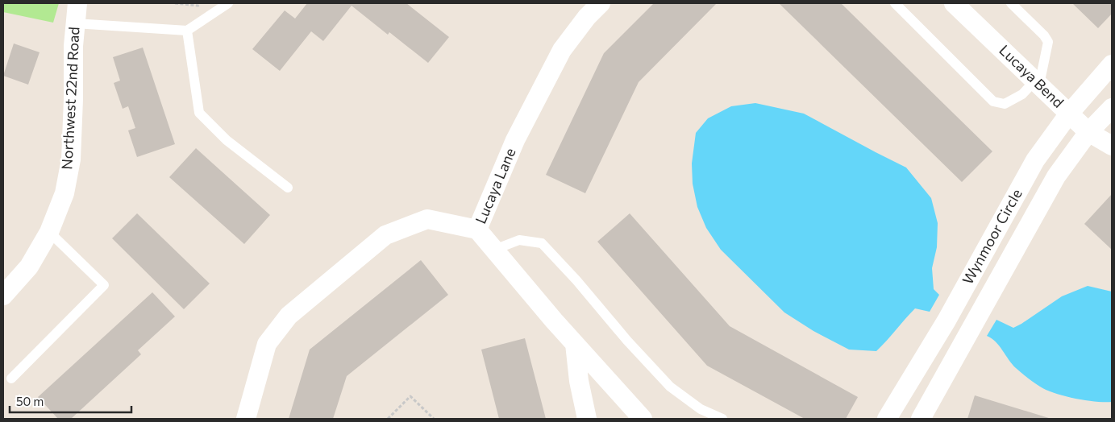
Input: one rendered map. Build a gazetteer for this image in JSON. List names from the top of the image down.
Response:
{
  "streets": {
    "street": [
      "Lucaya Bend",
      "Northwest 22nd Road",
      "Lucaya Lane",
      "Wynmoor Circle"
    ]
  },
  "crossings": [
    ["Lucaya Bend", "Wynmoor Circle"]
  ],
  "scale_bar": "50 m"
}
